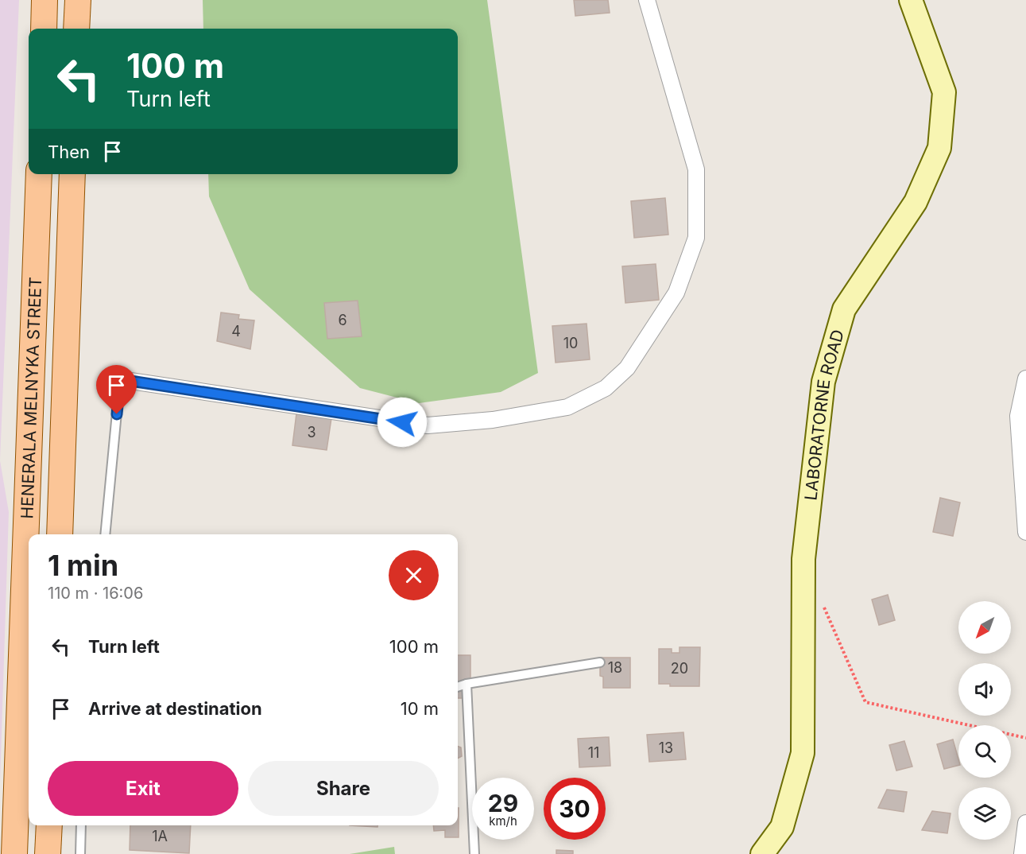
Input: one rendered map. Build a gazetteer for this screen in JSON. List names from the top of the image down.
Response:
{
  "streets": {
    "main road": ["HENERALA MELNYKA STREET", "LABORATORNE ROAD"]
  },
  "house_numbers": [
    "6",
    "4",
    "10",
    "3",
    "18",
    "20",
    "13",
    "11",
    "1А"
  ],
  "north": "bottom left",
  "page": {
    "turn": ["100 m", "Turn left"],
    "then": "Then",
    "heading": ["1 min", "110 m · 16:06"],
    "list": [
      {
        "name": "Turn left",
        "value": "100 m"
      },
      {
        "name": "Arrive at destination",
        "value": "10 m"
      }
    ],
    "buttons": ["Exit", "Share"],
    "speed": "29 km/h",
    "limit": "30"
  }
}
